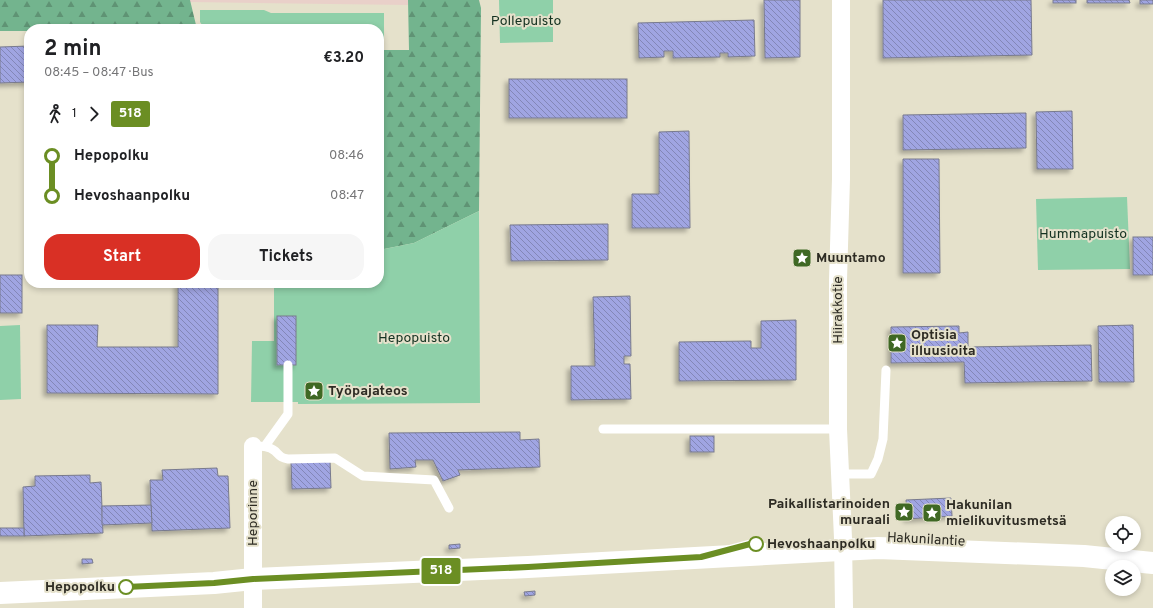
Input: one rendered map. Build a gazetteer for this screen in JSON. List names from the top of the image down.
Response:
{
  "streets": {
    "main road": ["Hakunilantie"],
    "street": ["Hiirakkotie", "Heporinne"]
  },
  "crossings": [
    ["Hiirakkotie", "Hakunilantie"],
    ["Heporinne", "Hakunilantie"]
  ],
  "parks": ["Pollepuisto", "Hummapuisto", "Hepopuisto"],
  "places": {
    "place": [
      "Muuntamo",
      "Optisia illuusioita",
      "Työpajateos",
      "Paikallistarinoiden muraali",
      "Hakunilan mielikuvitusmetsä"
    ],
    "other": ["Hevoshaanpolku", "Hepopolku"]
  },
  "lines": ["bus line 518"],
  "page": {
    "on_map": "518",
    "heading": ["2 min", "08:45 – 08:47 · Bus", "€3.20"],
    "legs": ["1", "518"],
    "list": [
      {
        "name": "Hepopolku",
        "value": "08:46"
      },
      {
        "name": "Hevoshaanpolku",
        "value": "08:47"
      }
    ],
    "buttons": ["Start", "Tickets"]
  }
}
